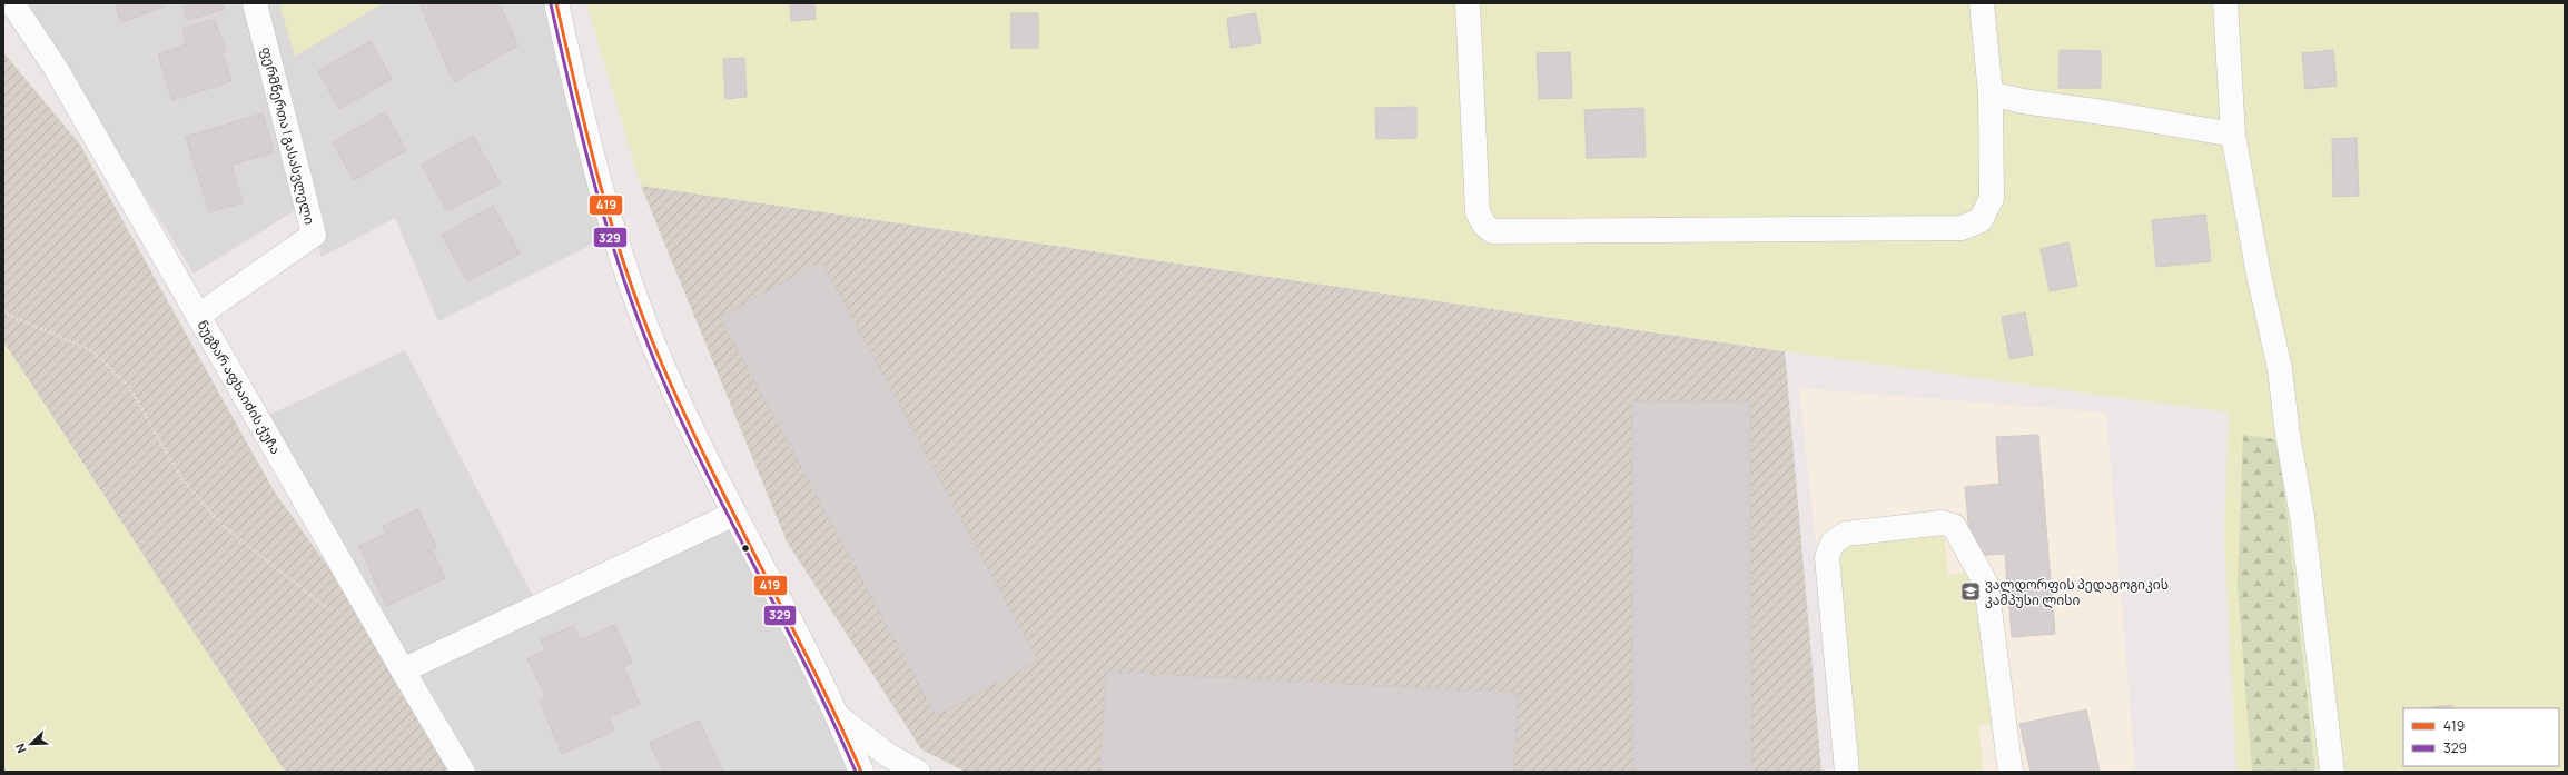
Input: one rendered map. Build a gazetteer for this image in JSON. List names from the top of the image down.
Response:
{
  "streets": {
    "street": ["ფერმწერთა I გასასვლელი", "ნუგზარ აფხაიძის ქუჩა"]
  },
  "crossings": [
    ["ფერმწერთა I გასასვლელი", "ნუგზარ აფხაიძის ქუჩა"]
  ],
  "places": {
    "school or university": ["ვალდორფის პედაგოგიკის კამპუსი ლისი"]
  },
  "lines": ["transit line 419", "transit line 329"],
  "legend": ["419", "329"],
  "north": "bottom left"
}
